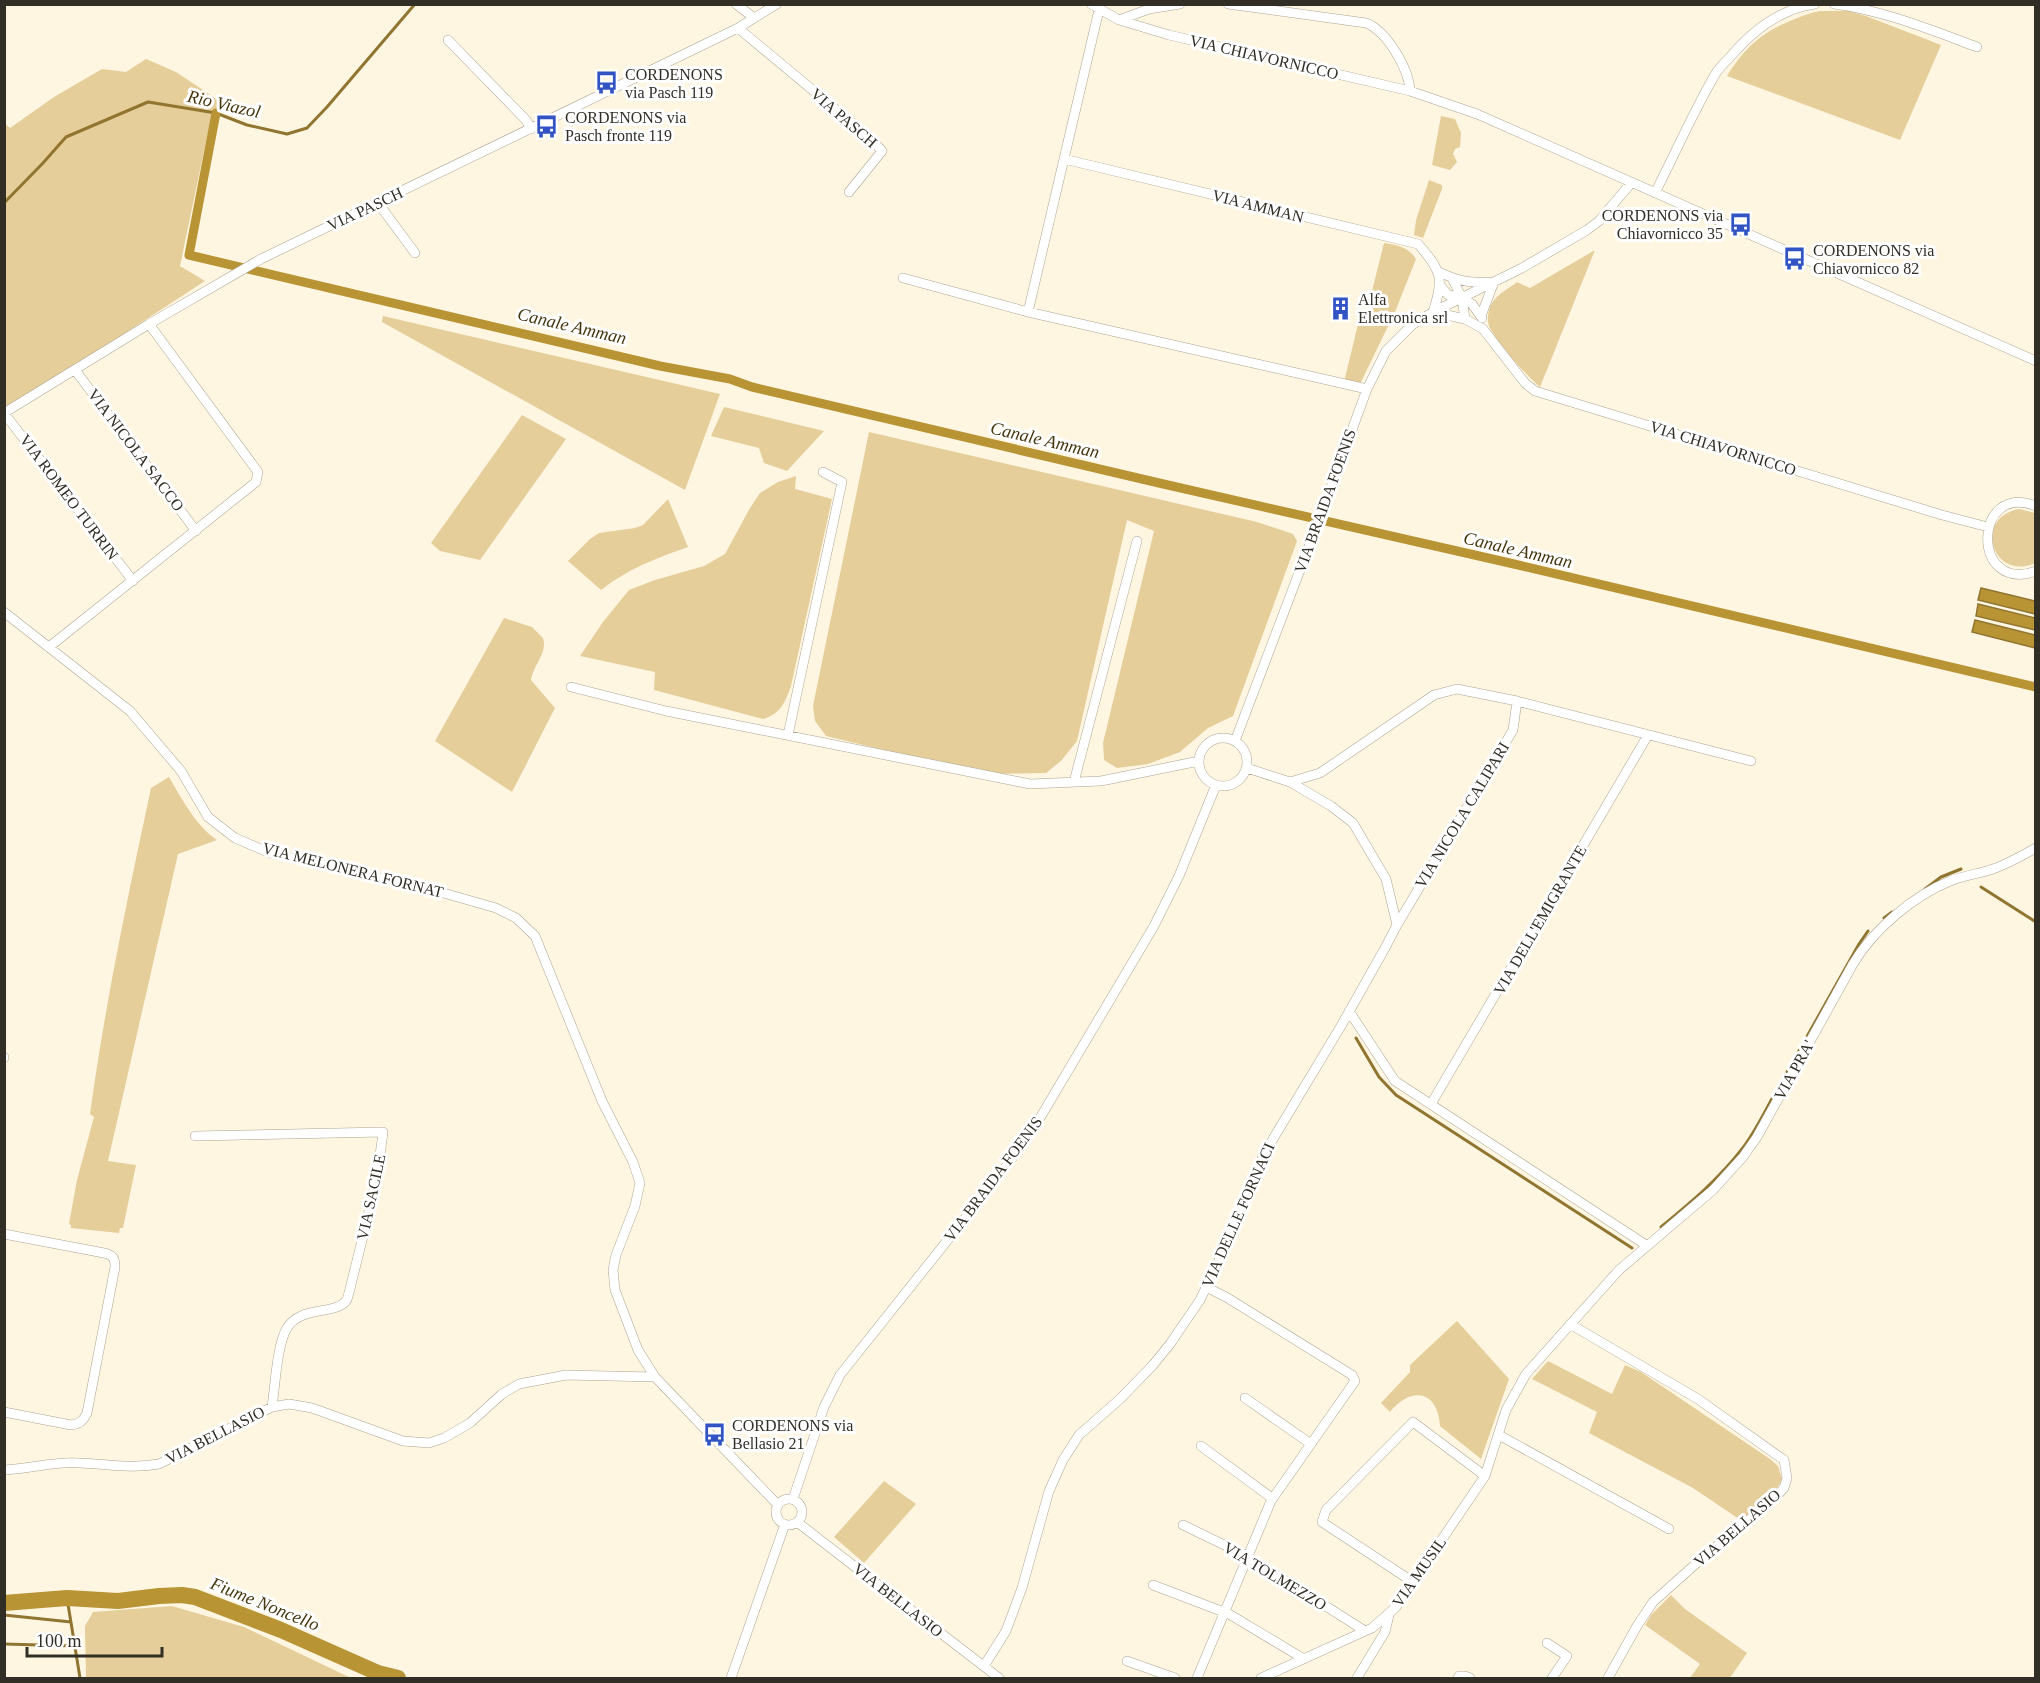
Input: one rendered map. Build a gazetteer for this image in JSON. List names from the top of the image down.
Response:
{
  "streets": {
    "street": [
      "VIA CHIAVORNICCO",
      "VIA PASCH",
      "VIA AMMAN",
      "VIA NICOLA SACCO",
      "VIA ROMEO TURRIN",
      "VIA BRAIDA FOENIS",
      "VIA NICOLA CALIPARI",
      "VIA MELONERA FORNAT",
      "VIA DELL'EMIGRANTE",
      "VIA PRA'",
      "VIA SACILE",
      "VIA DELLE FORNACI",
      "VIA BELLASIO",
      "VIA MUSIL",
      "VIA TOLMEZZO"
    ]
  },
  "crossings": [
    ["VIA CHIAVORNICCO", "VIA BRAIDA FOENIS"],
    ["VIA PASCH", "VIA NICOLA SACCO"],
    ["VIA PASCH", "VIA ROMEO TURRIN"],
    ["VIA BRAIDA FOENIS", "VIA BELLASIO"],
    ["VIA NICOLA CALIPARI", "VIA DELLE FORNACI"],
    ["VIA MELONERA FORNAT", "VIA BELLASIO"],
    ["VIA PRA'", "VIA BELLASIO"],
    ["VIA PRA'", "VIA MUSIL"],
    ["VIA SACILE", "VIA BELLASIO"],
    ["VIA DELLE FORNACI", "VIA BELLASIO"],
    ["VIA BELLASIO", "VIA MUSIL"],
    ["VIA MUSIL", "VIA TOLMEZZO"]
  ],
  "water": ["Rio Viazol", "Canale Amman", "Fiume Noncello"],
  "places": {
    "bus stop": [
      "CORDENONS via Pasch 119",
      "CORDENONS via Pasch fronte 119",
      "CORDENONS via Chiavornicco 35",
      "CORDENONS via Chiavornicco 82",
      "CORDENONS via Bellasio 21"
    ],
    "building": ["Alfa Elettronica srl"]
  },
  "scale_bar": "100 m"
}
